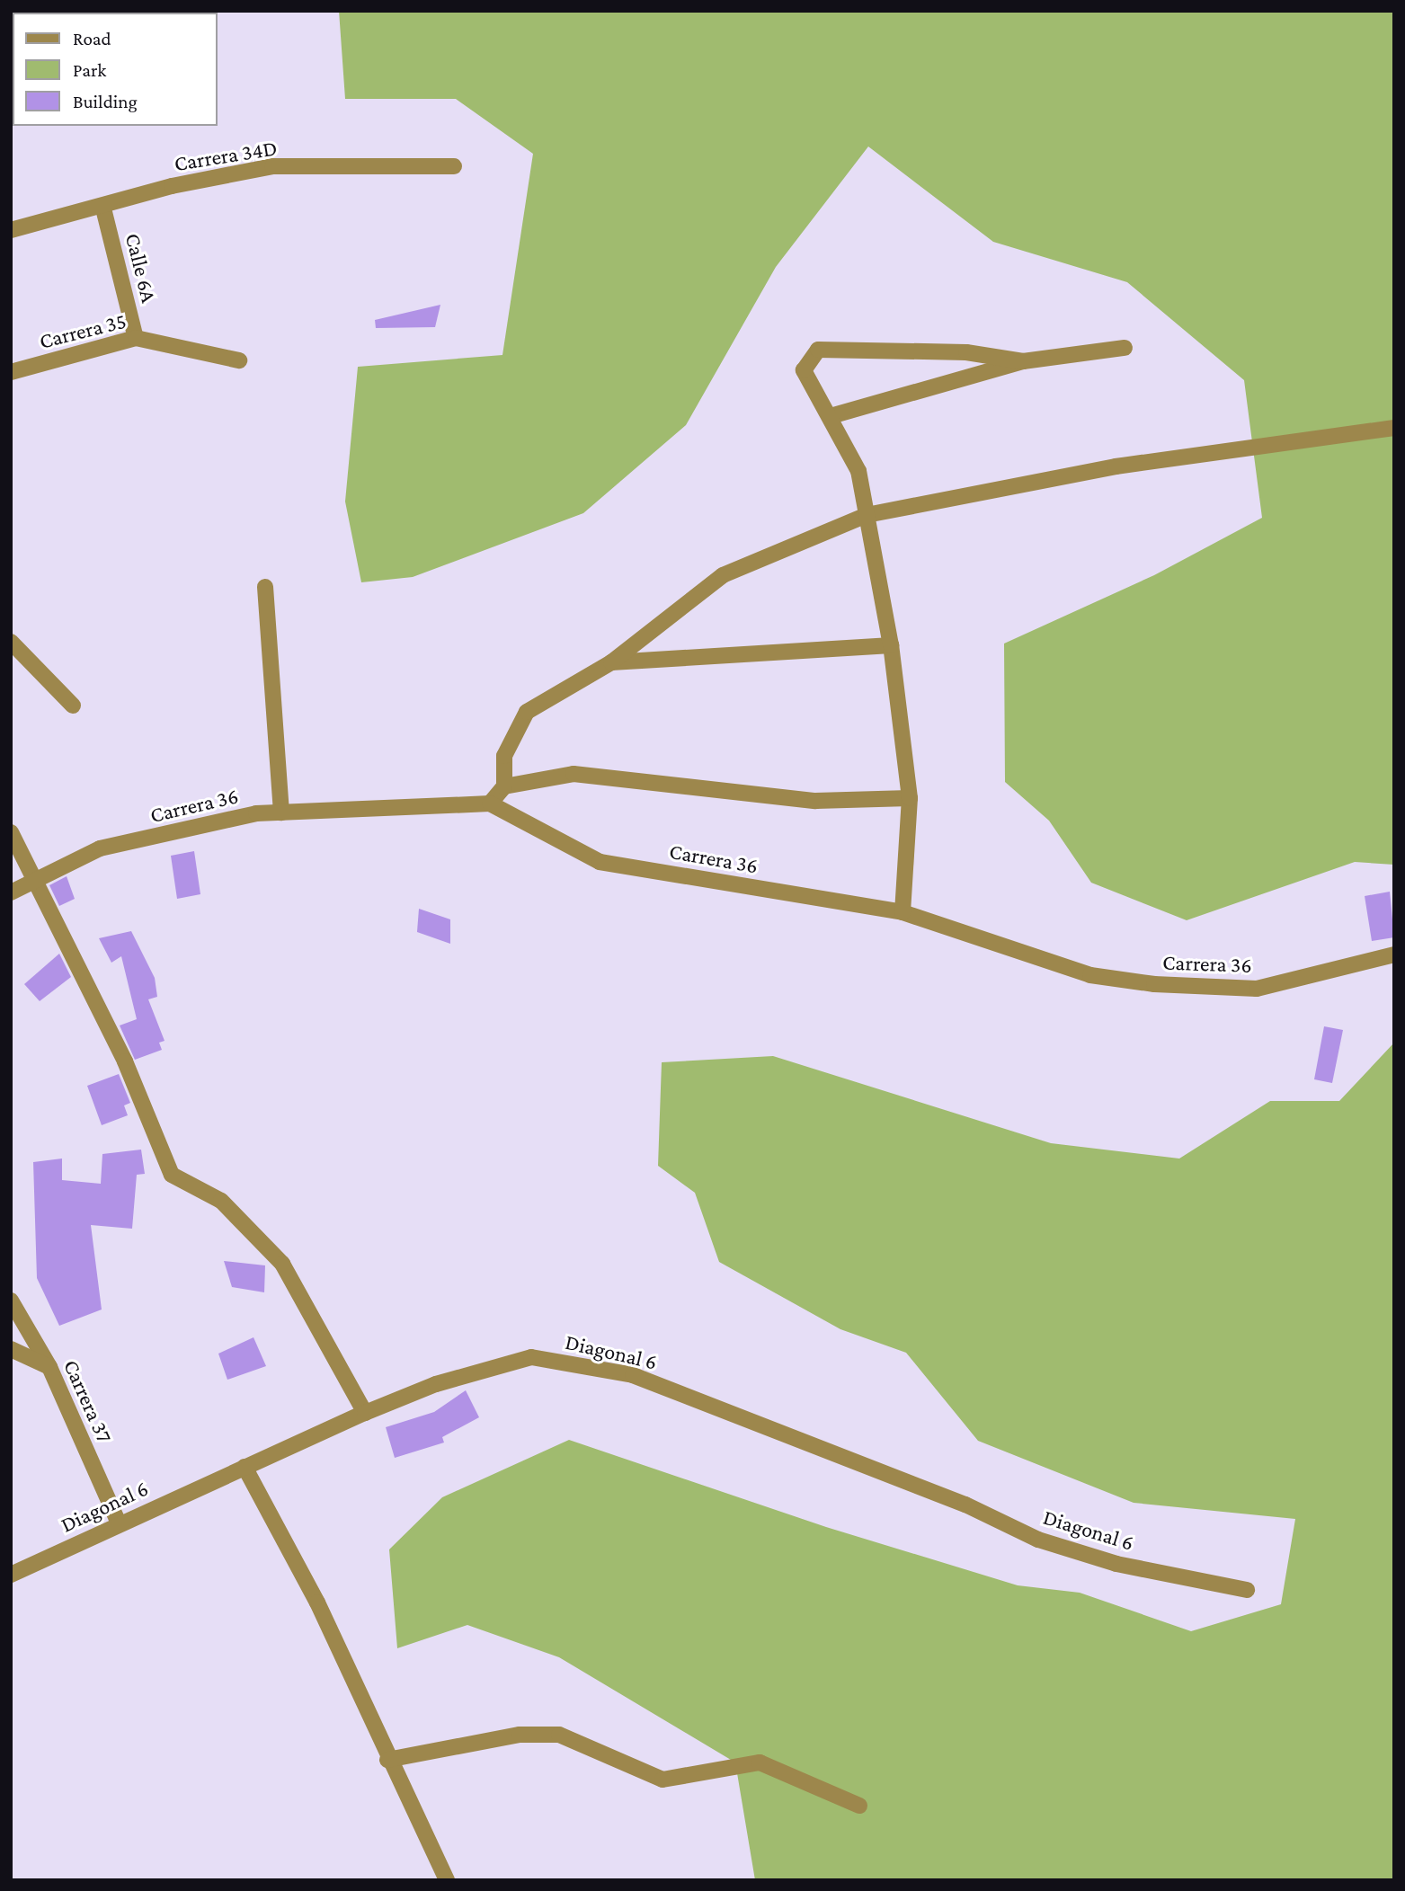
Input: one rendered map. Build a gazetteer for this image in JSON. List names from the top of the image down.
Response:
{
  "streets": {
    "street": [
      "Carrera 34D",
      "Calle 6A",
      "Carrera 35",
      "Carrera 36",
      "Diagonal 6",
      "Carrera 37"
    ]
  },
  "crossings": [
    ["Carrera 34D", "Calle 6A"],
    ["Calle 6A", "Carrera 35"],
    ["Diagonal 6", "Carrera 37"]
  ],
  "legend": ["Road", "Park", "Building"]
}
